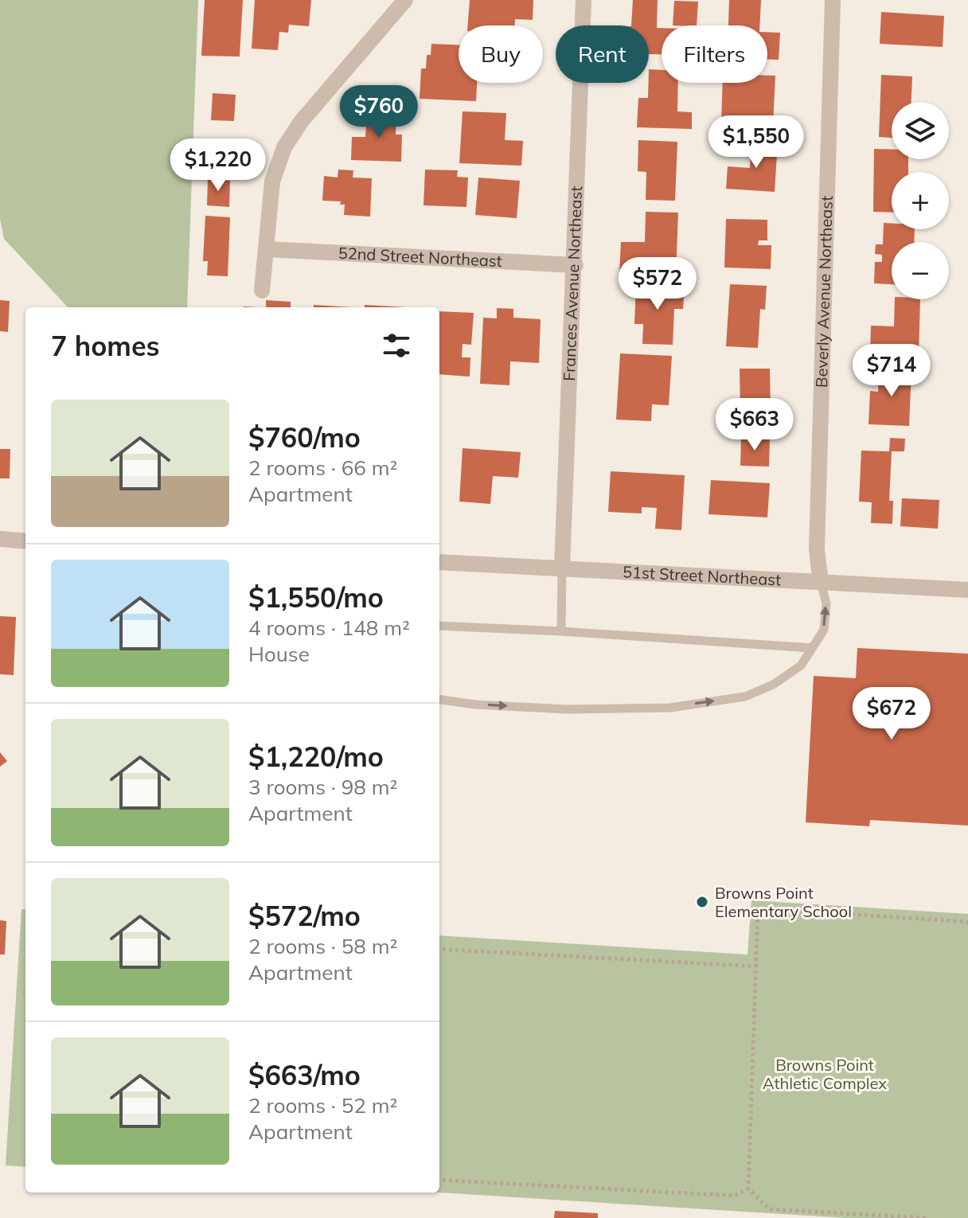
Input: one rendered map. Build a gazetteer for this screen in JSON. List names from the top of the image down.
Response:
{
  "streets": {
    "street": [
      "52nd Street Northeast",
      "Frances Avenue Northeast",
      "Beverly Avenue Northeast",
      "51st Street Northeast"
    ]
  },
  "crossings": [
    ["52nd Street Northeast", "Frances Avenue Northeast"],
    ["Frances Avenue Northeast", "51st Street Northeast"],
    ["Beverly Avenue Northeast", "51st Street Northeast"]
  ],
  "parks": ["Browns Point Athletic Complex"],
  "places": ["Browns Point Elementary School"],
  "page": {
    "chip": ["Buy", "Rent", "Filters"],
    "price": [
      "$760",
      "$1,550",
      "$1,220",
      "$572",
      "$714",
      "$663",
      "$672"
    ],
    "map_buttons": ["+", "−"],
    "heading": "7 homes",
    "list": [
      {
        "name": "$760/mo",
        "note": "2 rooms · 66 m² · Apartment"
      },
      {
        "name": "$1,550/mo",
        "note": "4 rooms · 148 m² · House"
      },
      {
        "name": "$1,220/mo",
        "note": "3 rooms · 98 m² · Apartment"
      },
      {
        "name": "$572/mo",
        "note": "2 rooms · 58 m² · Apartment"
      },
      {
        "name": "$663/mo",
        "note": "2 rooms · 52 m² · Apartment"
      }
    ]
  }
}
